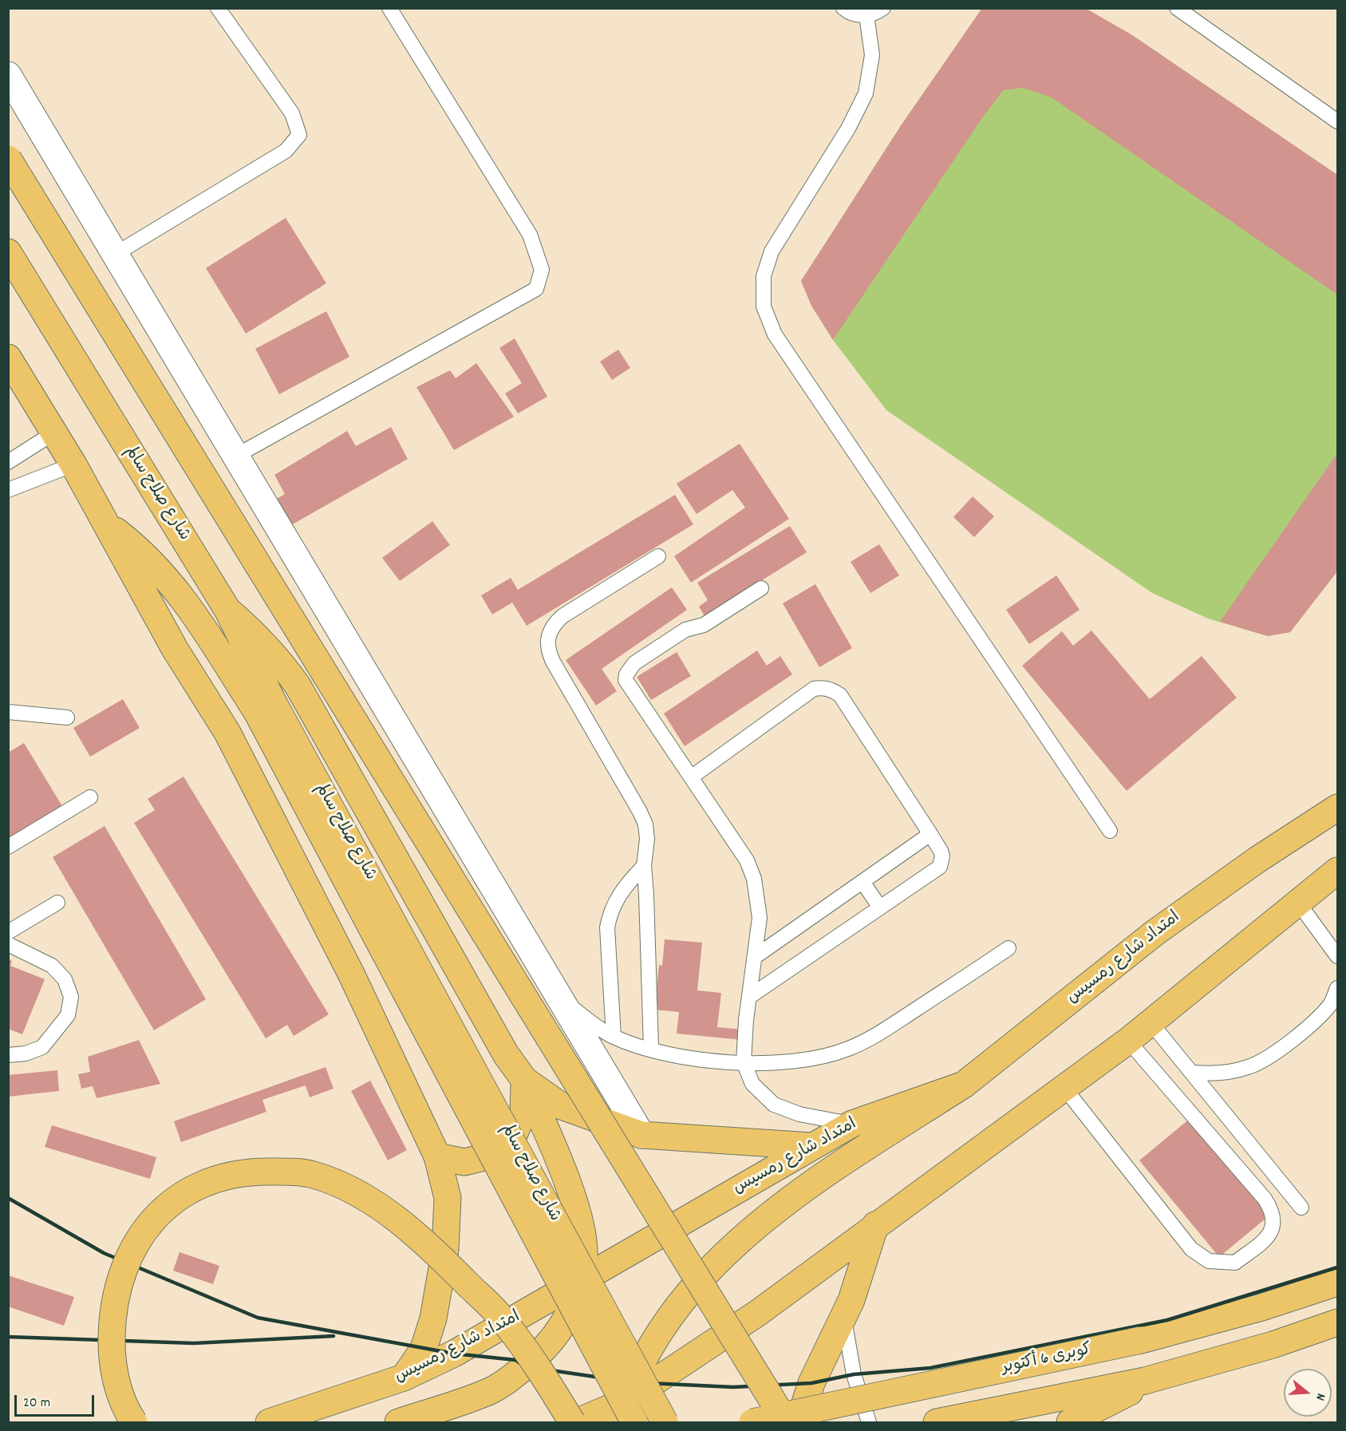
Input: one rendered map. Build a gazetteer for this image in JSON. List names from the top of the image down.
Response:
{
  "streets": {
    "main road": ["شارع صلاح سالم", "امتداد شارع رمسيس", "كوبرى 6 أكتوبر"]
  },
  "scale_bar": "20 m",
  "north": "right"
}
